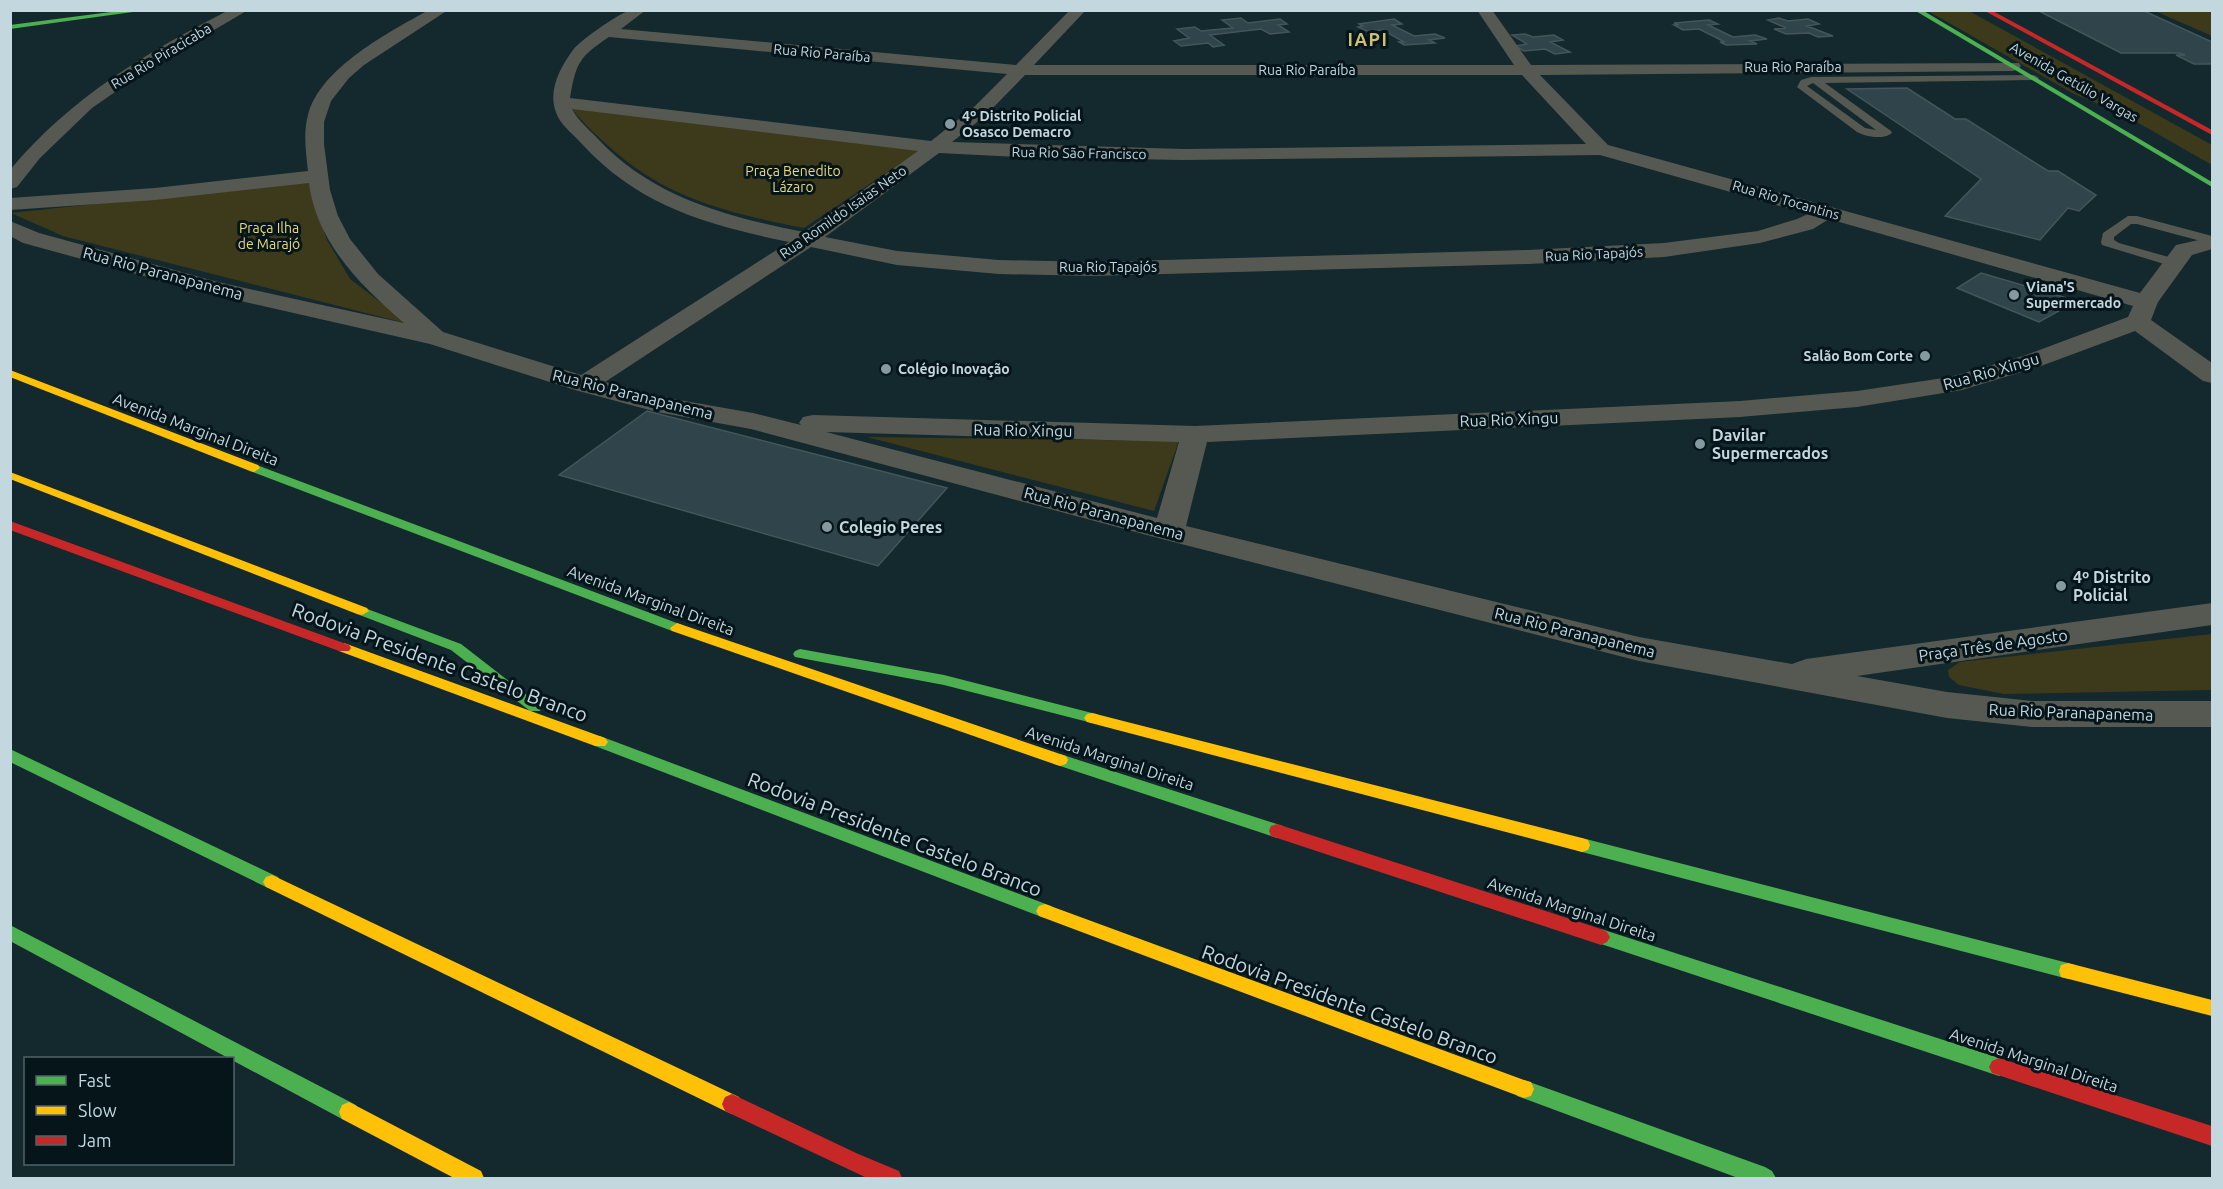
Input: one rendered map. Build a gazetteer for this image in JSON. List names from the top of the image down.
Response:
{
  "streets": {
    "main road": ["Avenida Getúlio Vargas", "Avenida Marginal Direita", "Rodovia Presidente Castelo Branco"],
    "street": [
      "Rua Rio Paraíba",
      "Rua Rio Piracicaba",
      "Rua Rio São Francisco",
      "Rua Rio Tocantins",
      "Rua Romildo Isaias Neto",
      "Rua Rio Tapajós",
      "Rua Rio Paranapanema",
      "Rua Rio Xingu",
      "Praça Três de Agosto"
    ]
  },
  "crossings": [
    ["Rua Rio Paraíba", "Avenida Getúlio Vargas"],
    ["Rua Rio Paraíba", "Rua Romildo Isaias Neto"],
    ["Rua Rio São Francisco", "Rua Rio Tocantins"],
    ["Rua Rio São Francisco", "Rua Romildo Isaias Neto"],
    ["Rua Rio São Francisco", "Rua Rio Tapajós"],
    ["Rua Rio Tocantins", "Rua Rio Tapajós"],
    ["Rua Rio Tocantins", "Rua Rio Xingu"],
    ["Rua Romildo Isaias Neto", "Rua Rio Tapajós"],
    ["Rua Romildo Isaias Neto", "Rua Rio Paranapanema"],
    ["Rua Rio Paranapanema", "Rua Rio Xingu"],
    ["Rua Rio Paranapanema", "Praça Três de Agosto"]
  ],
  "districts": ["IAPI"],
  "parks": ["Praça Benedito Lázaro", "Praça Ilha de Marajó"],
  "places": [
    "4º Distrito Policial Osasco Demacro",
    "Viana'S Supermercado",
    "Salão Bom Corte",
    "Colégio Inovação",
    "Davilar Supermercados",
    "Colegio Peres",
    "4º Distrito Policial"
  ],
  "legend": ["Fast", "Slow", "Jam"]
}
